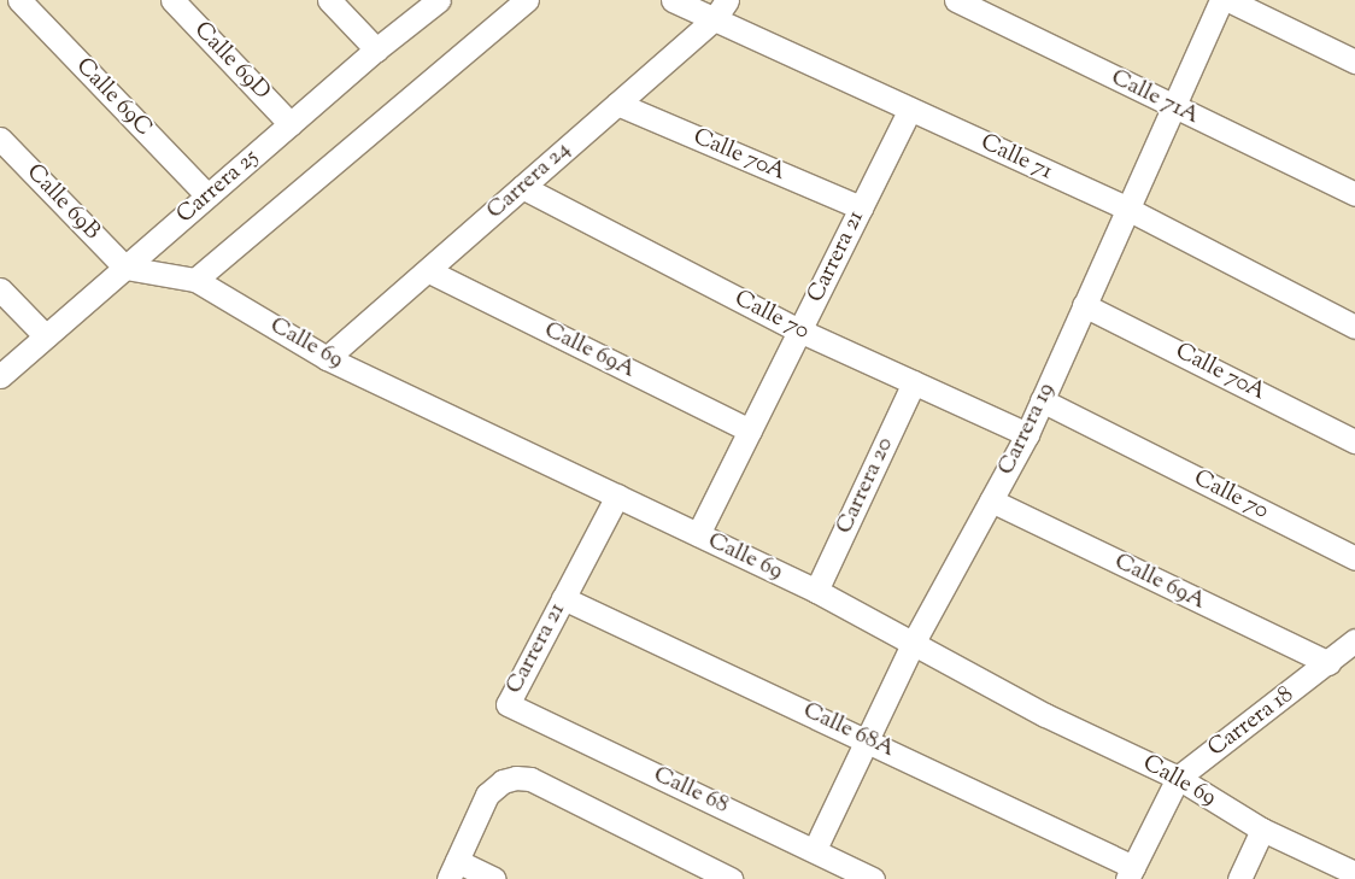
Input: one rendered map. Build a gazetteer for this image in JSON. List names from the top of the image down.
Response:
{
  "streets": {
    "street": [
      "Calle 69D",
      "Calle 69C",
      "Calle 71A",
      "Calle 70A",
      "Calle 71",
      "Carrera 24",
      "Carrera 25",
      "Calle 69B",
      "Carrera 21",
      "Calle 70",
      "Calle 69",
      "Calle 69A",
      "Carrera 19",
      "Carrera 20",
      "Carrera 18",
      "Calle 68A",
      "Calle 68"
    ]
  },
  "crossings": [
    ["Calle 69D", "Carrera 25"],
    ["Calle 69C", "Carrera 25"],
    ["Calle 71A", "Carrera 19"],
    ["Calle 70A", "Carrera 24"],
    ["Calle 70A", "Carrera 21"],
    ["Calle 70A", "Carrera 19"],
    ["Calle 71", "Carrera 24"],
    ["Calle 71", "Carrera 21"],
    ["Calle 71", "Carrera 19"],
    ["Carrera 24", "Calle 70"],
    ["Carrera 24", "Calle 69"],
    ["Carrera 24", "Calle 69A"],
    ["Carrera 25", "Calle 69B"],
    ["Carrera 25", "Calle 69"],
    ["Calle 69B", "Calle 69"],
    ["Carrera 21", "Calle 70"],
    ["Carrera 21", "Calle 69"],
    ["Carrera 21", "Calle 69A"],
    ["Carrera 21", "Calle 68A"],
    ["Carrera 21", "Calle 68"],
    ["Calle 70", "Carrera 19"],
    ["Calle 70", "Carrera 20"],
    ["Calle 69", "Carrera 19"],
    ["Calle 69", "Carrera 20"],
    ["Calle 69", "Carrera 18"],
    ["Calle 69A", "Carrera 19"],
    ["Calle 69A", "Carrera 18"],
    ["Carrera 19", "Calle 68A"],
    ["Carrera 19", "Calle 68"],
    ["Carrera 18", "Calle 68A"]
  ]
}
